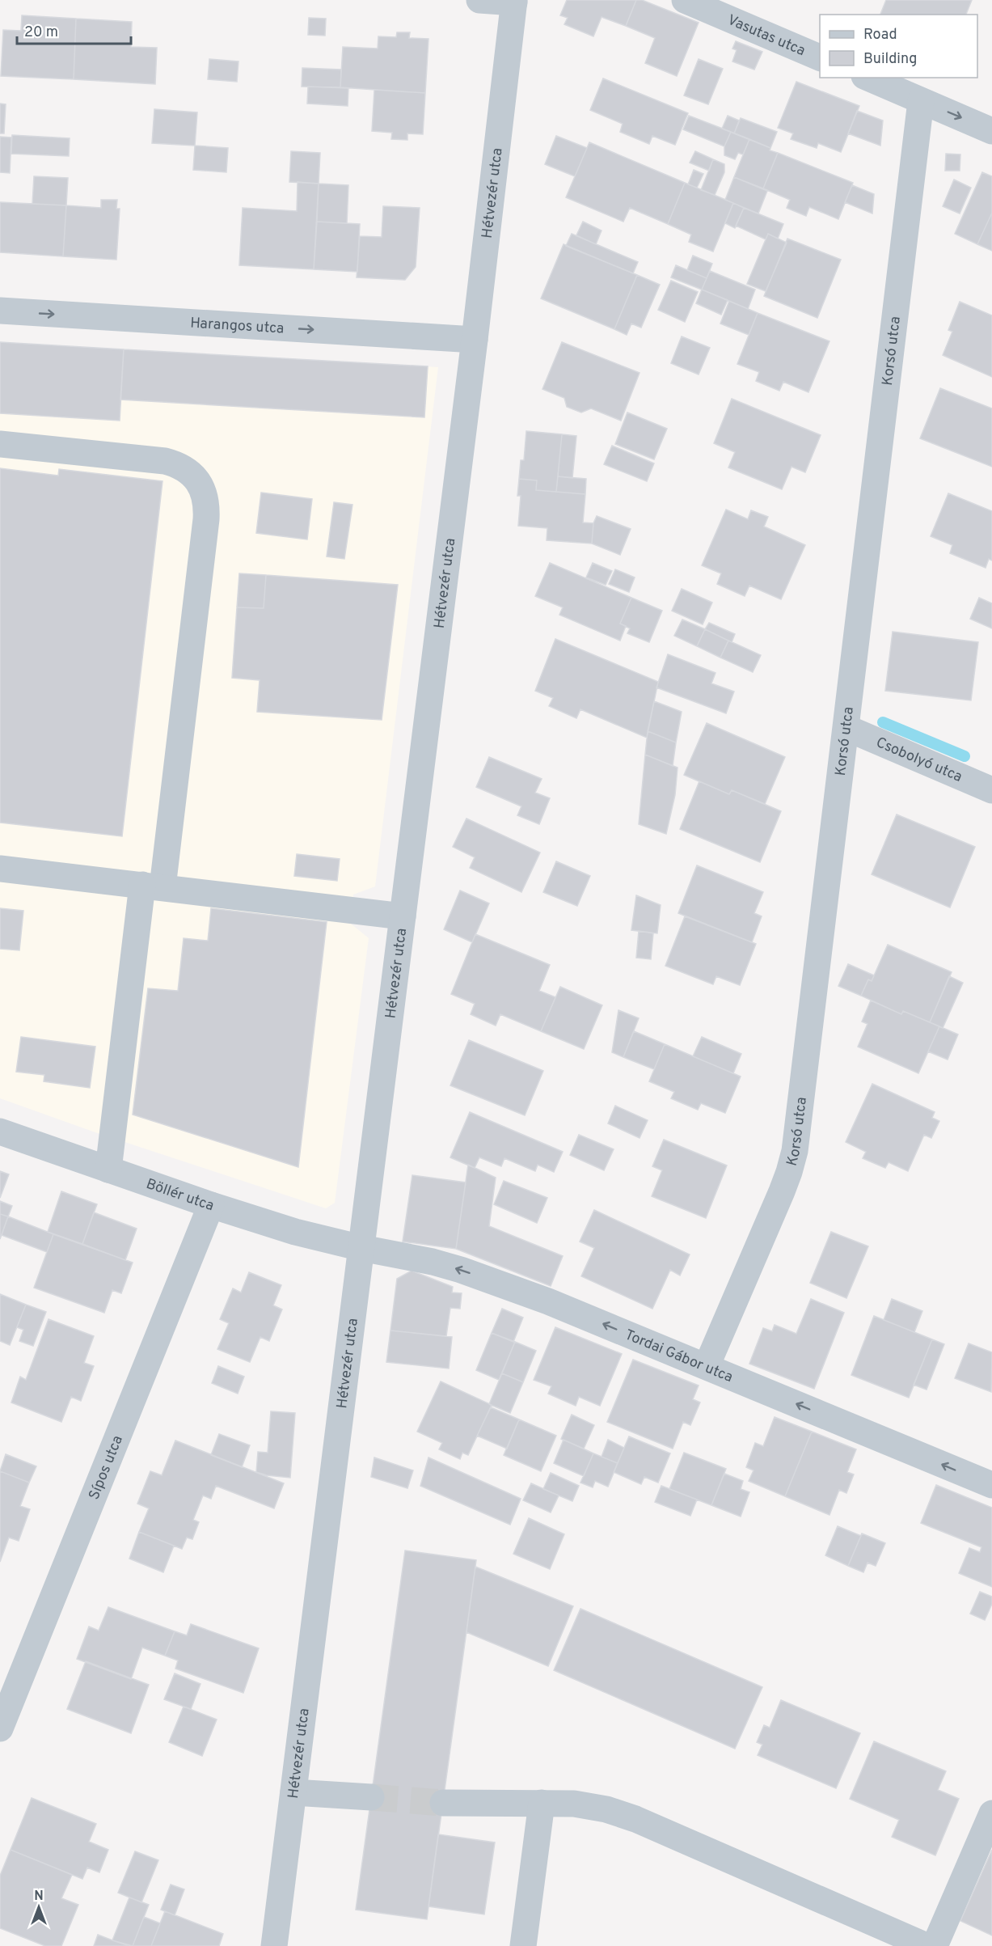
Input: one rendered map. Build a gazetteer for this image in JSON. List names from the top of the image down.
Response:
{
  "streets": {
    "street": [
      "Vasutas utca",
      "Hétvezér utca",
      "Harangos utca",
      "Korsó utca",
      "Csobolyó utca",
      "Böllér utca",
      "Tordai Gábor utca",
      "Sípos utca"
    ]
  },
  "crossings": [
    ["Hétvezér utca", "Harangos utca"],
    ["Hétvezér utca", "Böllér utca"],
    ["Hétvezér utca", "Tordai Gábor utca"],
    ["Korsó utca", "Csobolyó utca"],
    ["Korsó utca", "Tordai Gábor utca"],
    ["Böllér utca", "Tordai Gábor utca"],
    ["Böllér utca", "Sípos utca"]
  ],
  "one_way": ["Harangos utca", "Tordai Gábor utca"],
  "legend": ["Road", "Building"],
  "scale_bar": "20 m",
  "north": "top"
}
